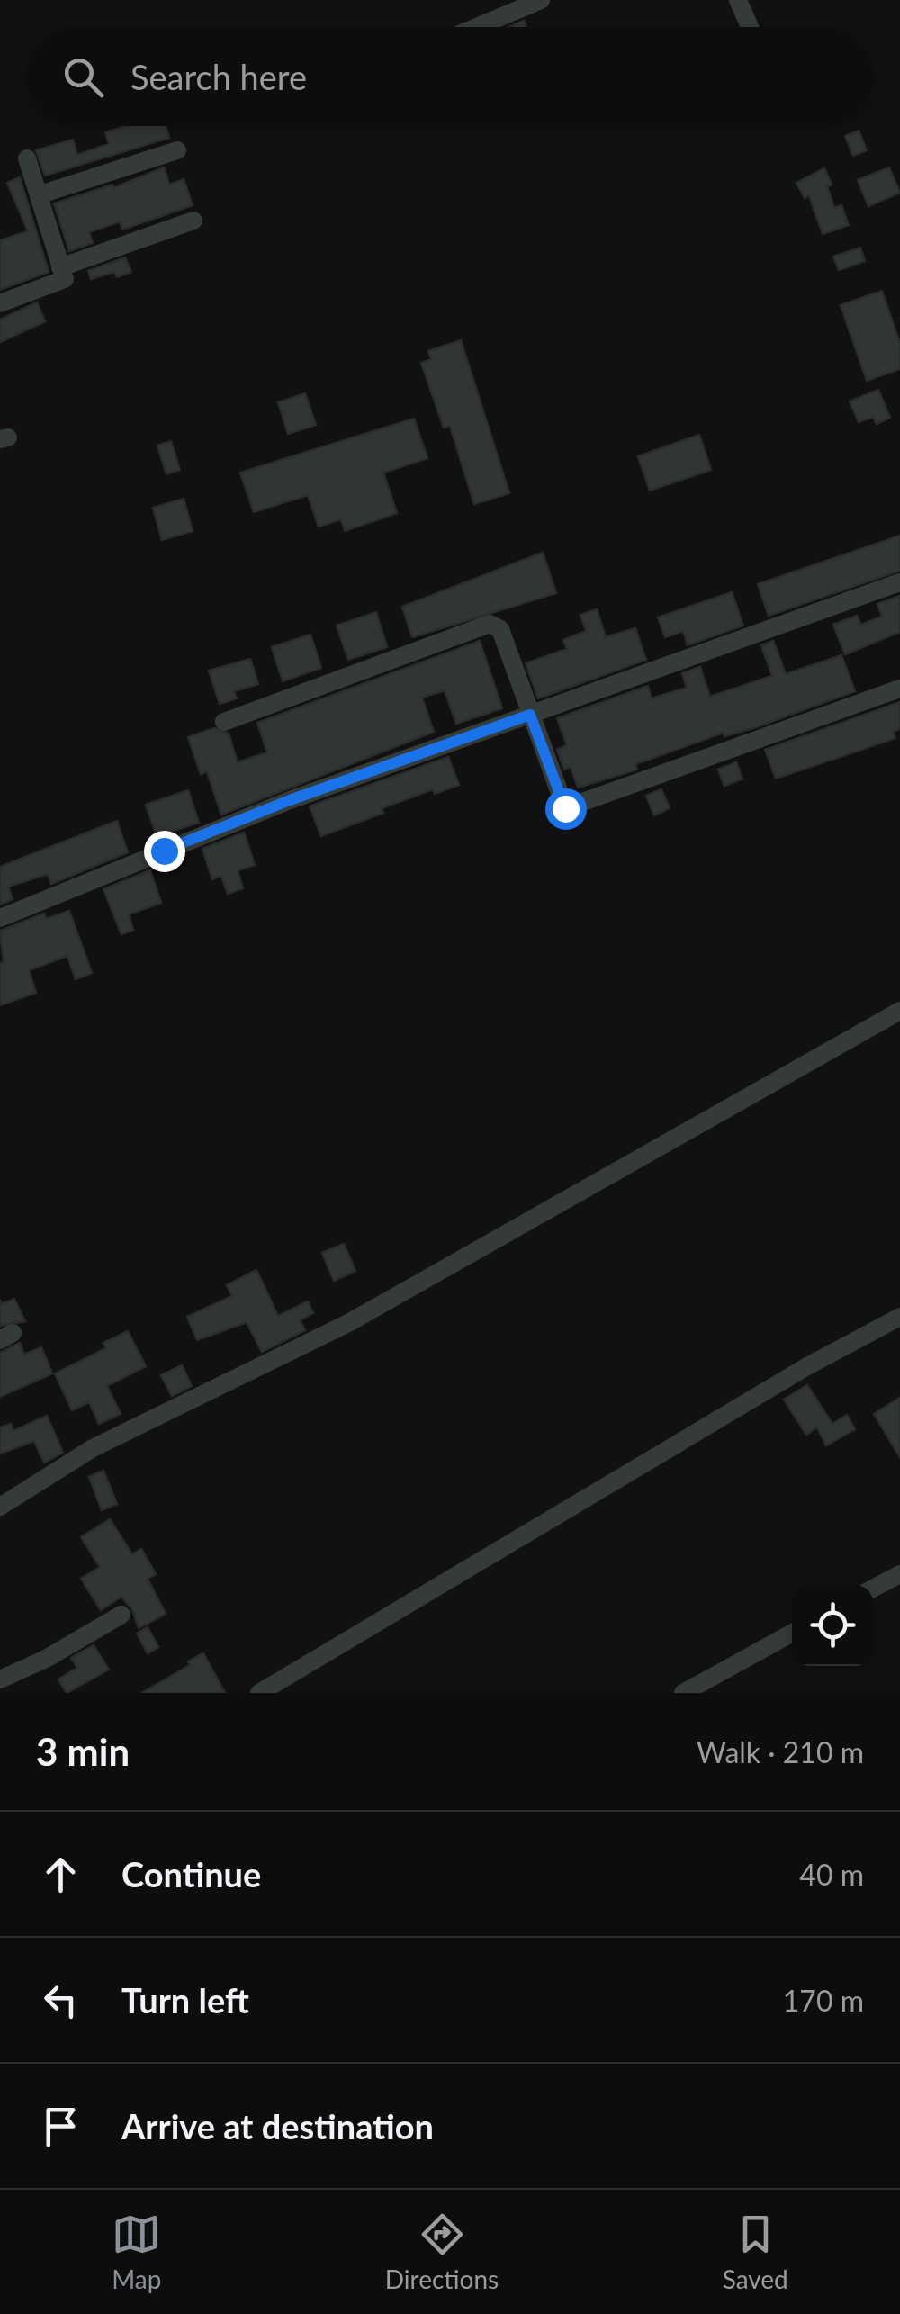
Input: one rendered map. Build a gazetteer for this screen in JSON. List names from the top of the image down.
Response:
{
  "page": {
    "search": "Search here",
    "heading": ["3 min", "Walk · 210 m"],
    "list": [
      ["Continue", "40 m"],
      ["Turn left", "170 m"],
      "Arrive at destination"
    ],
    "nav": ["Map", "Directions", "Saved"]
  }
}
